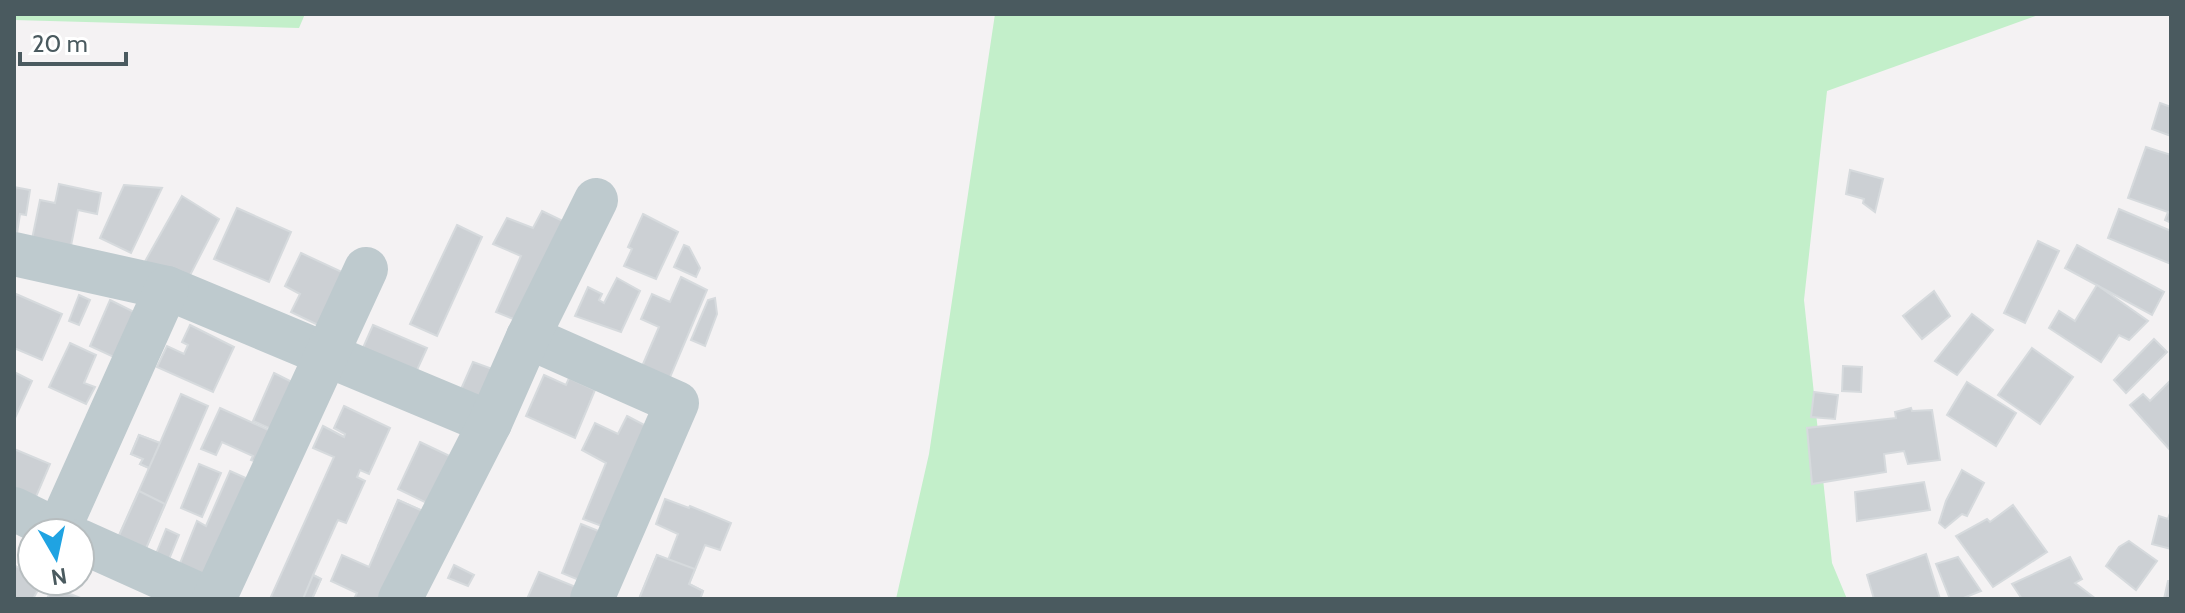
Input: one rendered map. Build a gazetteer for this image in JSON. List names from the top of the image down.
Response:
{
  "scale_bar": "20 m",
  "north": "bottom"
}
